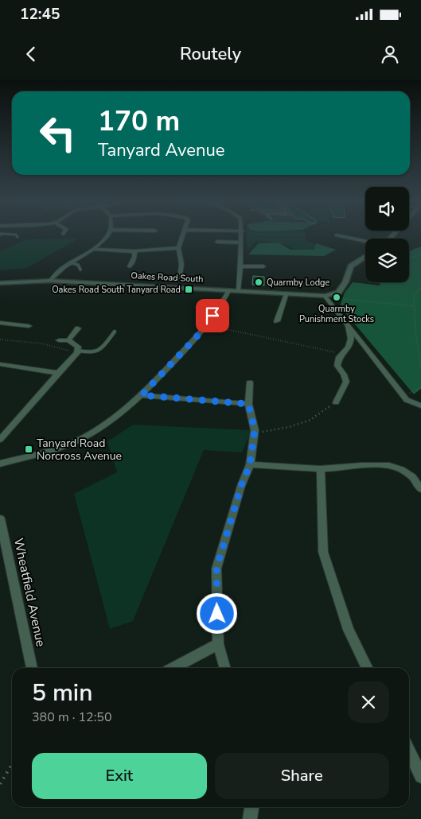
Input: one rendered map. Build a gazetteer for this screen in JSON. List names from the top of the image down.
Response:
{
  "streets": {
    "street": ["Oakes Road South", "Wheatfield Avenue"]
  },
  "places": {
    "other": ["Quarmby Lodge", "Quarmby Punishment Stocks"],
    "transit": ["Oakes Road South Tanyard Road", "Tanyard Road Norcross Avenue"]
  },
  "page": {
    "status": "12:45",
    "header": "Routely",
    "turn": ["170 m", "Tanyard Avenue"],
    "heading": ["5 min", "380 m · 12:50"],
    "buttons": ["Exit", "Share"]
  }
}
